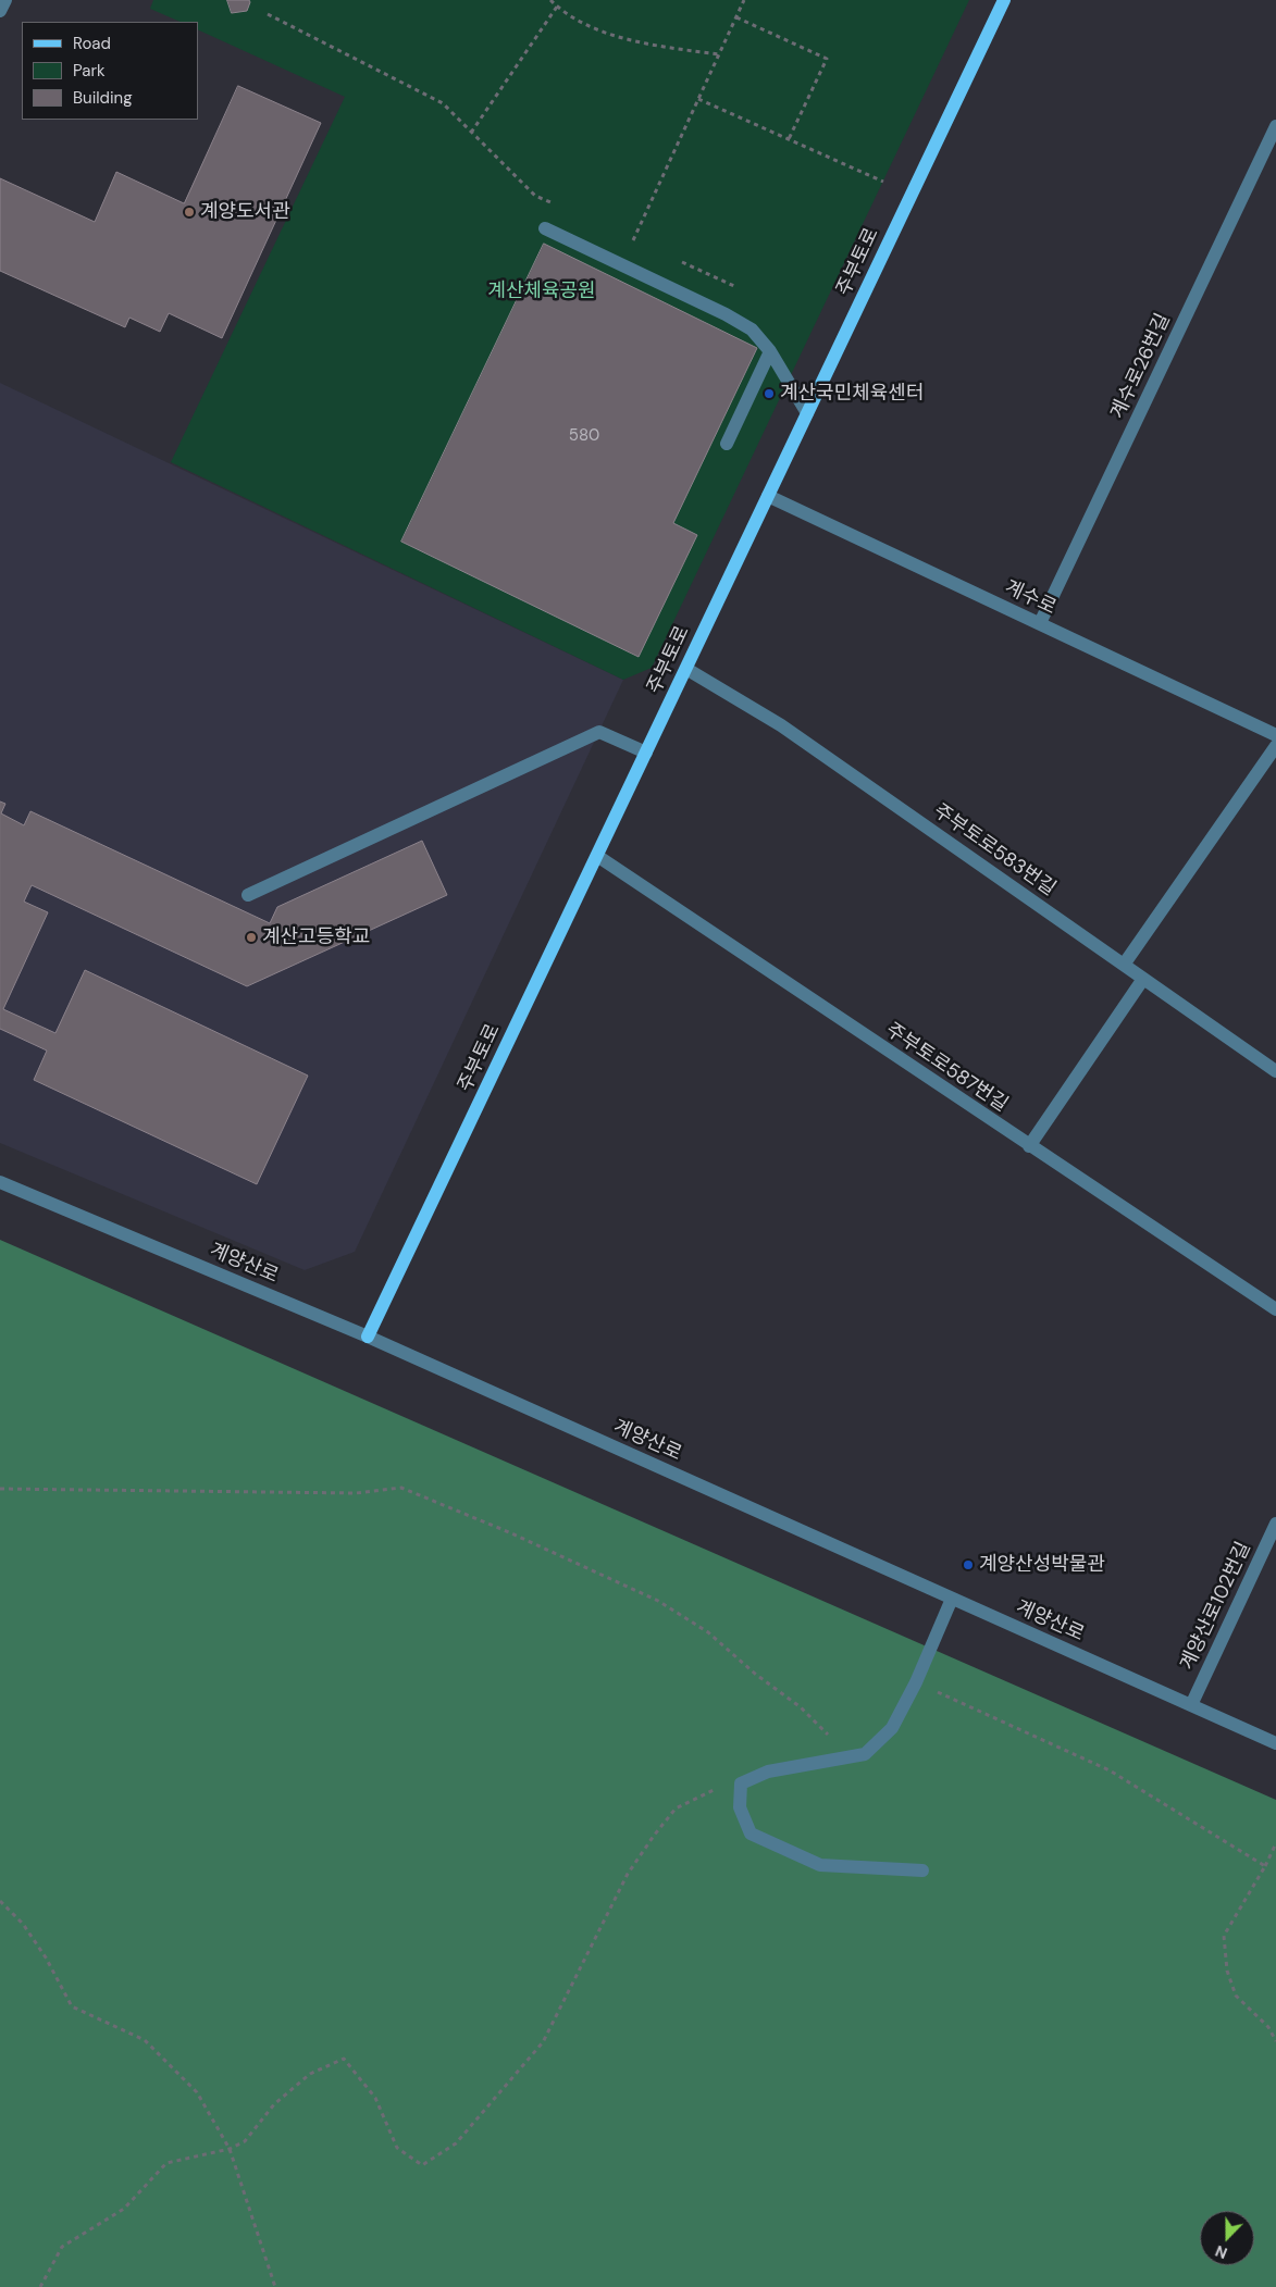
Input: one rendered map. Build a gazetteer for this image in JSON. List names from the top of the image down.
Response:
{
  "streets": {
    "main road": ["주부토로"],
    "street": [
      "계수로26번길",
      "계수로",
      "주부토로583번길",
      "주부토로587번길",
      "계양산로",
      "계양산로102번길"
    ]
  },
  "crossings": [
    ["주부토로", "계수로"],
    ["주부토로", "주부토로583번길"],
    ["주부토로", "주부토로587번길"],
    ["주부토로", "계양산로"],
    ["계수로26번길", "계수로"],
    ["계양산로", "계양산로102번길"]
  ],
  "parks": ["계산체육공원"],
  "places": [
    "계양도서관",
    "계산국민체육센터",
    "계산고등학교",
    "계양산성박물관"
  ],
  "house_numbers": ["580"],
  "legend": ["Road", "Park", "Building"],
  "north": "bottom"
}
